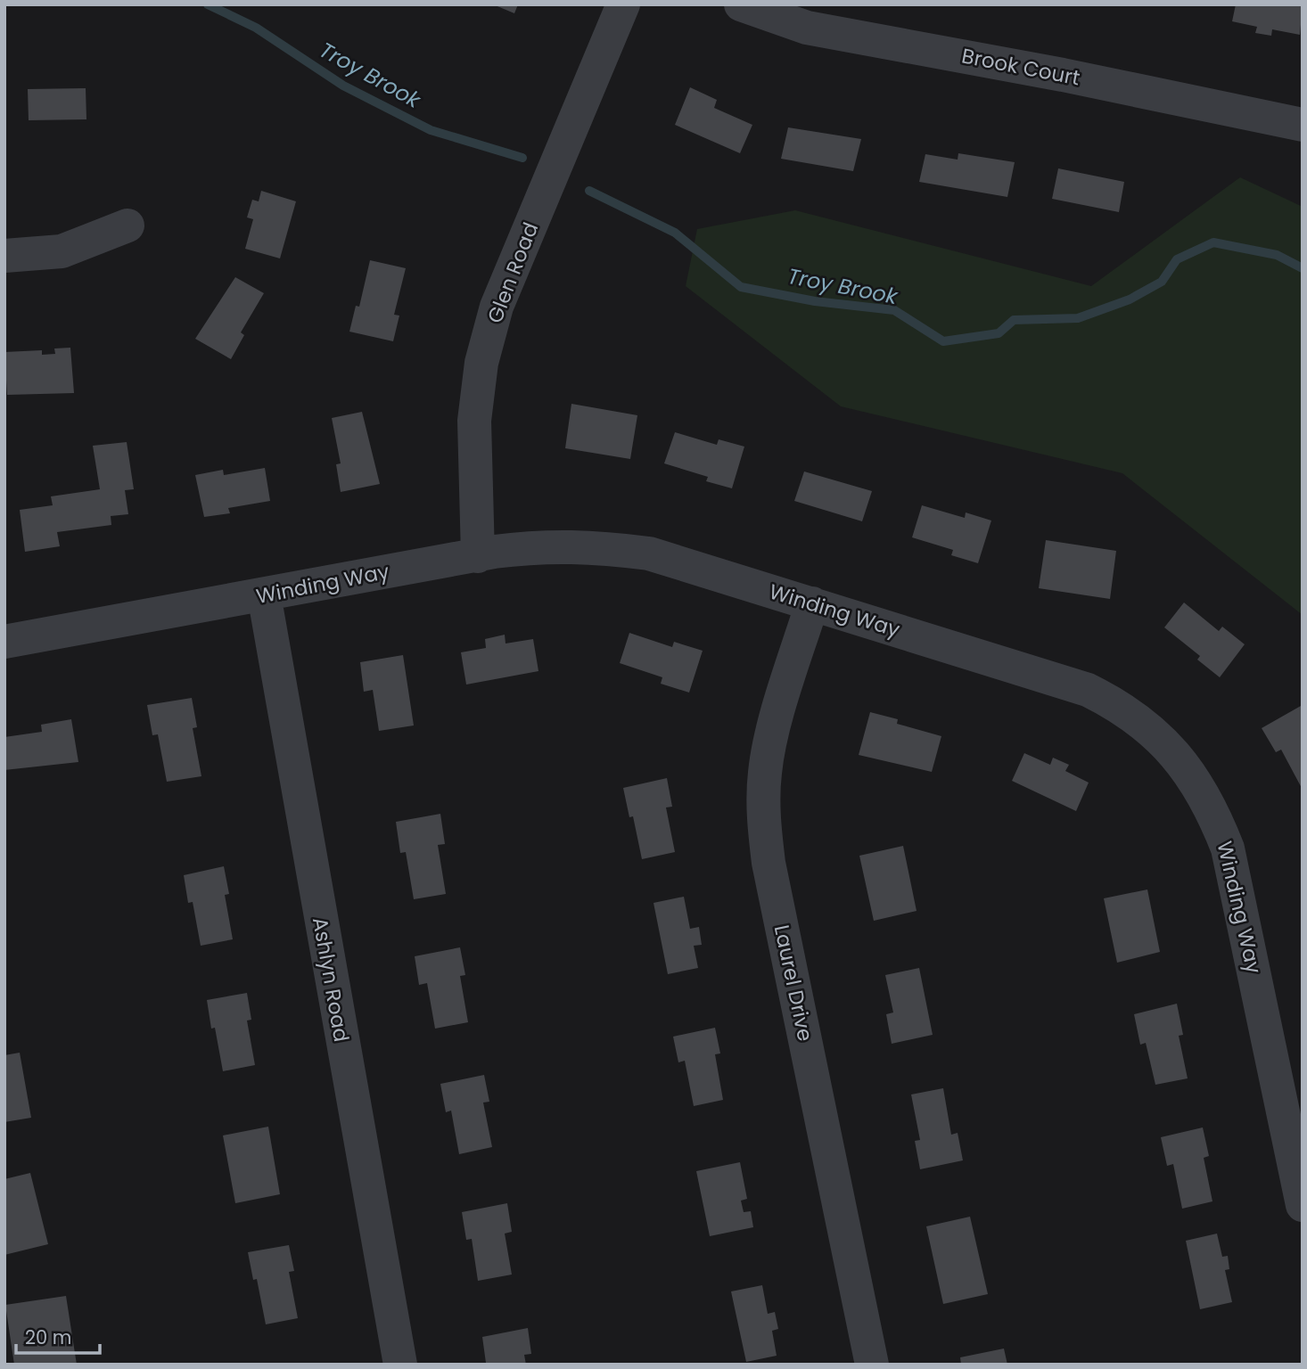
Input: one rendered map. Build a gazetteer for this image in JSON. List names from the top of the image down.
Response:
{
  "streets": {
    "street": [
      "Brook Court",
      "Glen Road",
      "Winding Way",
      "Ashlyn Road",
      "Laurel Drive"
    ]
  },
  "crossings": [
    ["Glen Road", "Winding Way"],
    ["Winding Way", "Ashlyn Road"],
    ["Winding Way", "Laurel Drive"]
  ],
  "water": ["Troy Brook"],
  "scale_bar": "20 m"
}
